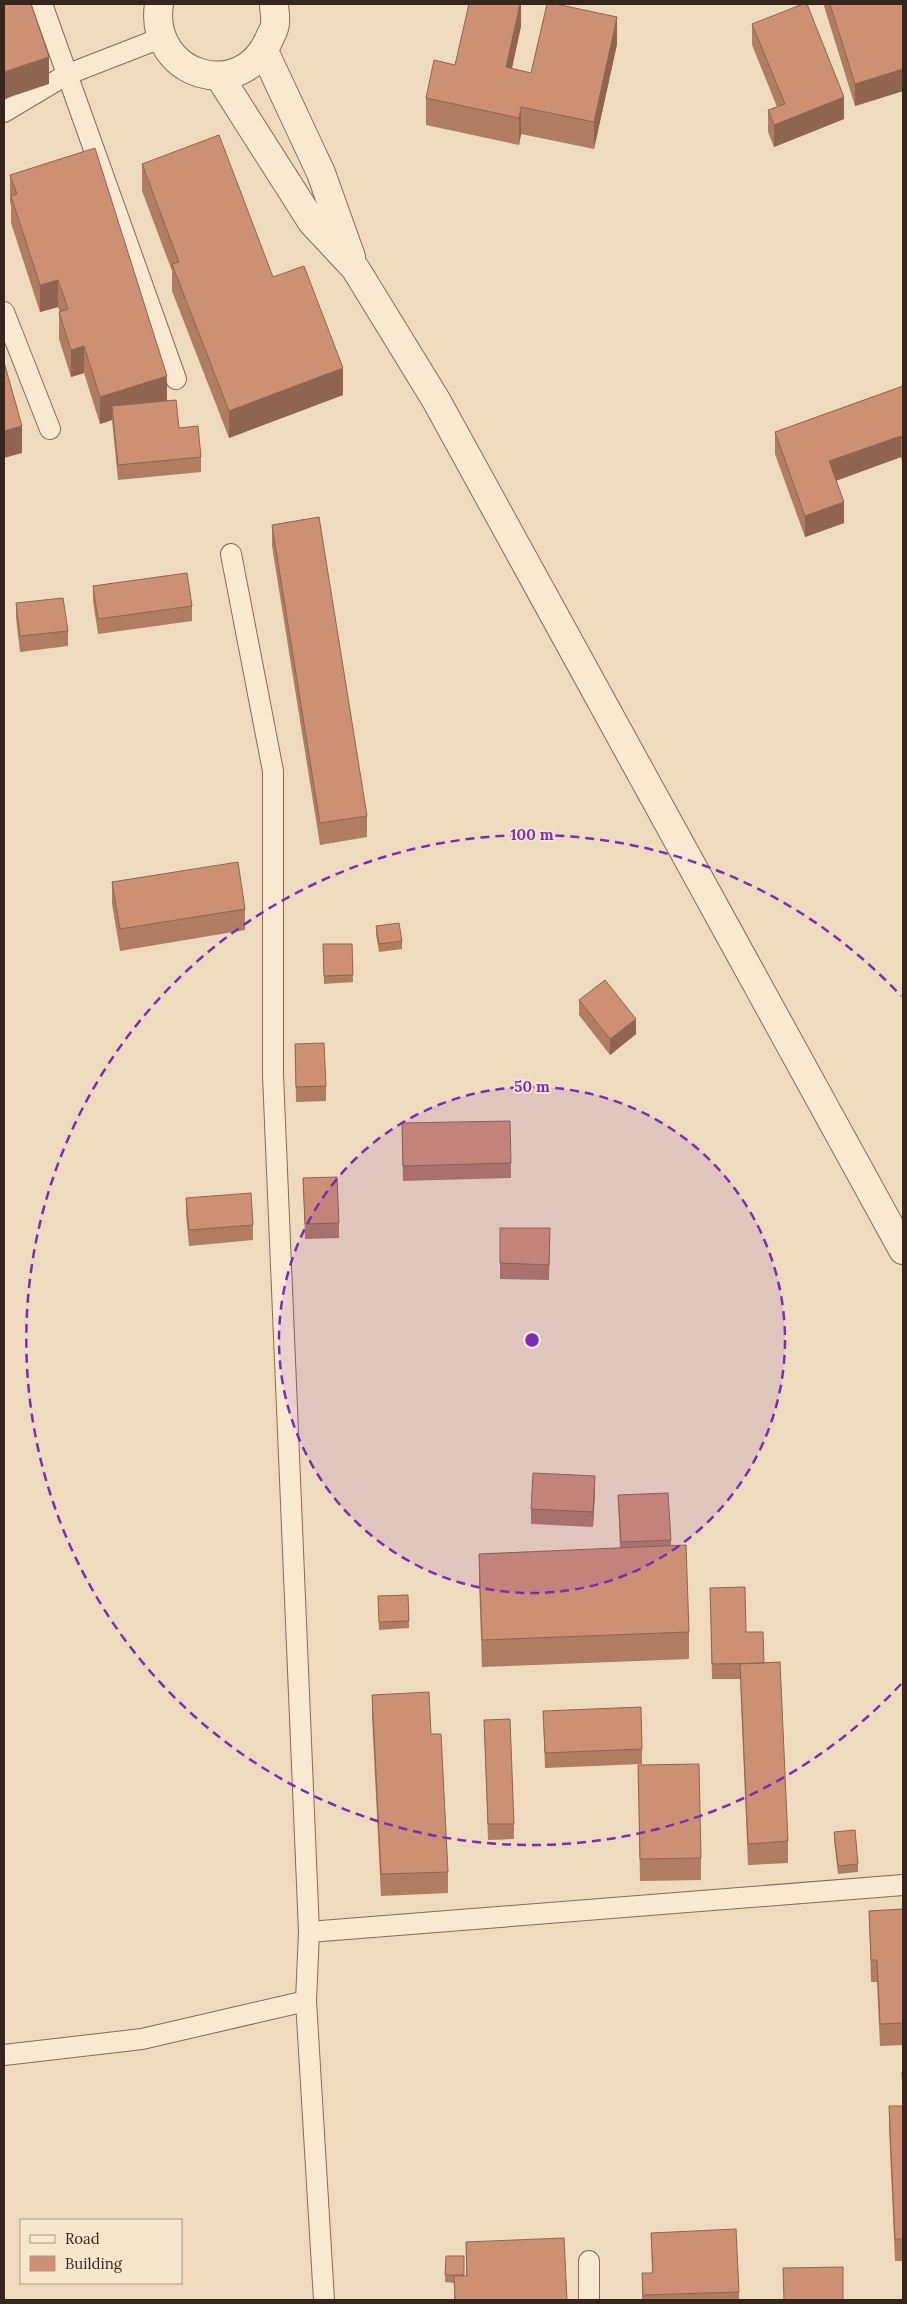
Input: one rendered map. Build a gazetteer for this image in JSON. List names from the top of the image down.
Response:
{
  "legend": ["Road", "Building"],
  "rings": ["100 m", "50 m"]
}
